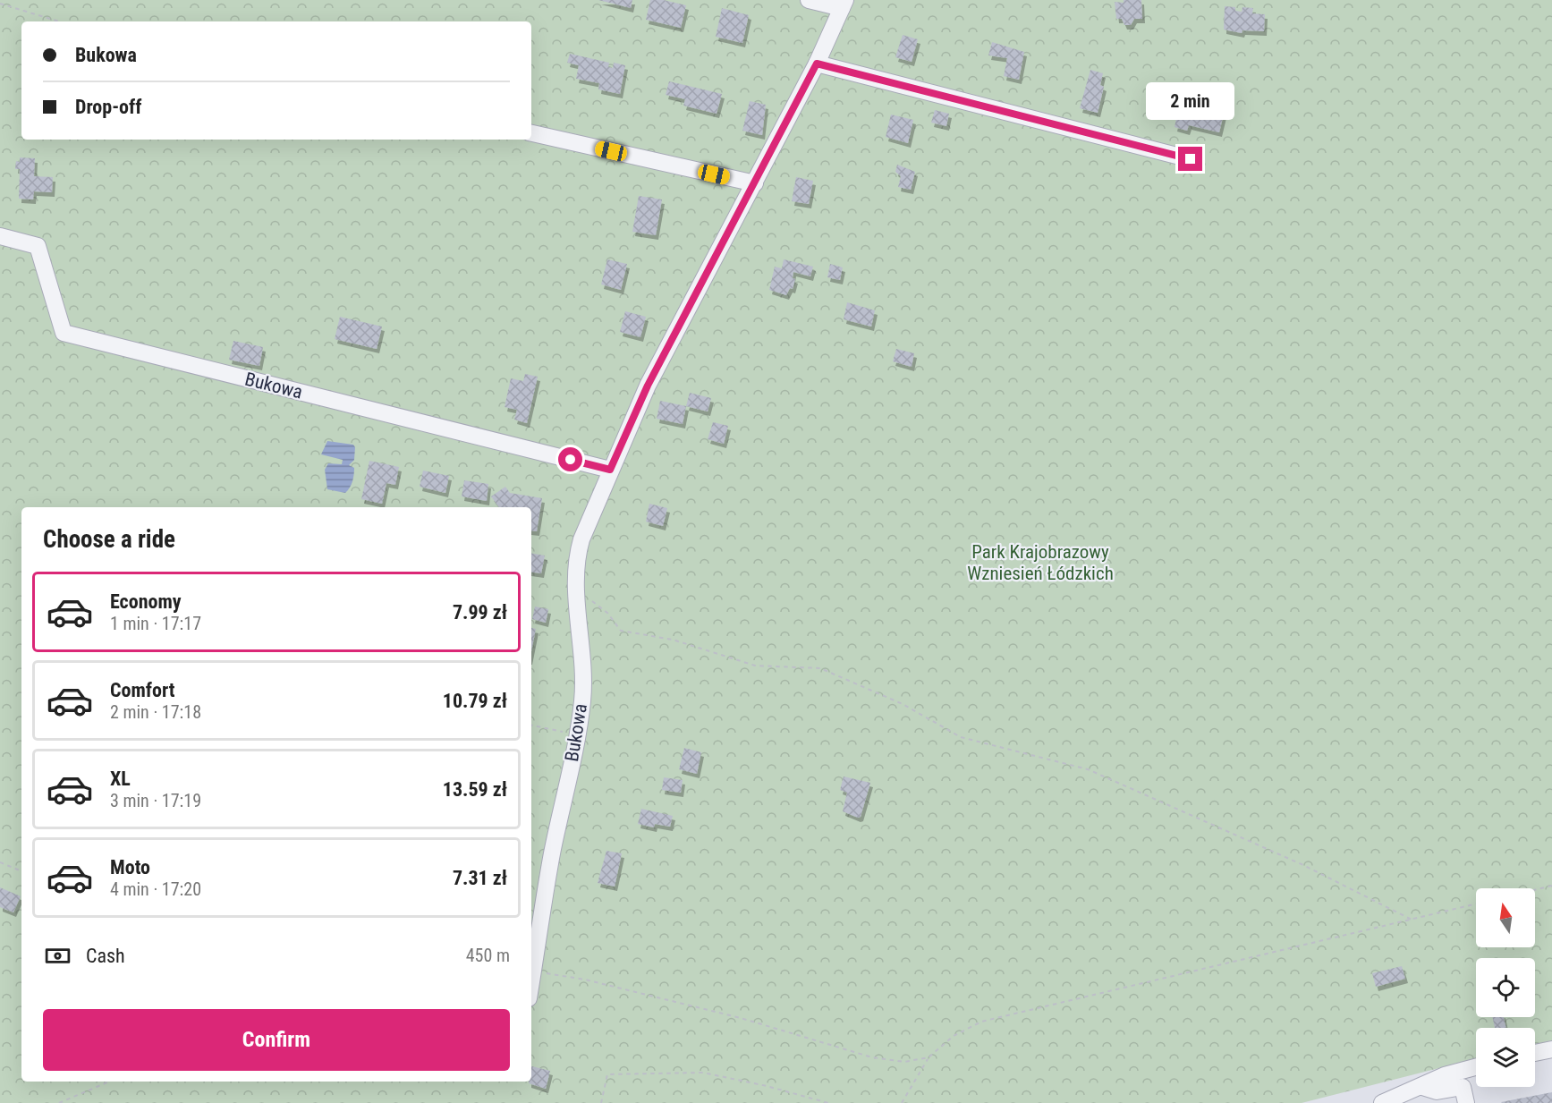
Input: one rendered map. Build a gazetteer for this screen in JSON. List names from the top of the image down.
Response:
{
  "streets": {
    "street": ["Bukowa"]
  },
  "parks": ["Park Krajobrazowy Wzniesień Łódzkich"],
  "north": "top",
  "page": {
    "banner": ["Bukowa", "Drop-off"],
    "bubble": "2 min",
    "heading": "Choose a ride",
    "list": [
      {
        "name": "Economy",
        "note": "1 min · 17:17",
        "value": "7.99 zł"
      },
      {
        "name": "Comfort",
        "note": "2 min · 17:18",
        "value": "10.79 zł"
      },
      {
        "name": "XL",
        "note": "3 min · 17:19",
        "value": "13.59 zł"
      },
      {
        "name": "Moto",
        "note": "4 min · 17:20",
        "value": "7.31 zł"
      }
    ],
    "pay": ["Cash", "450 m"],
    "buttons": "Confirm"
  }
}
